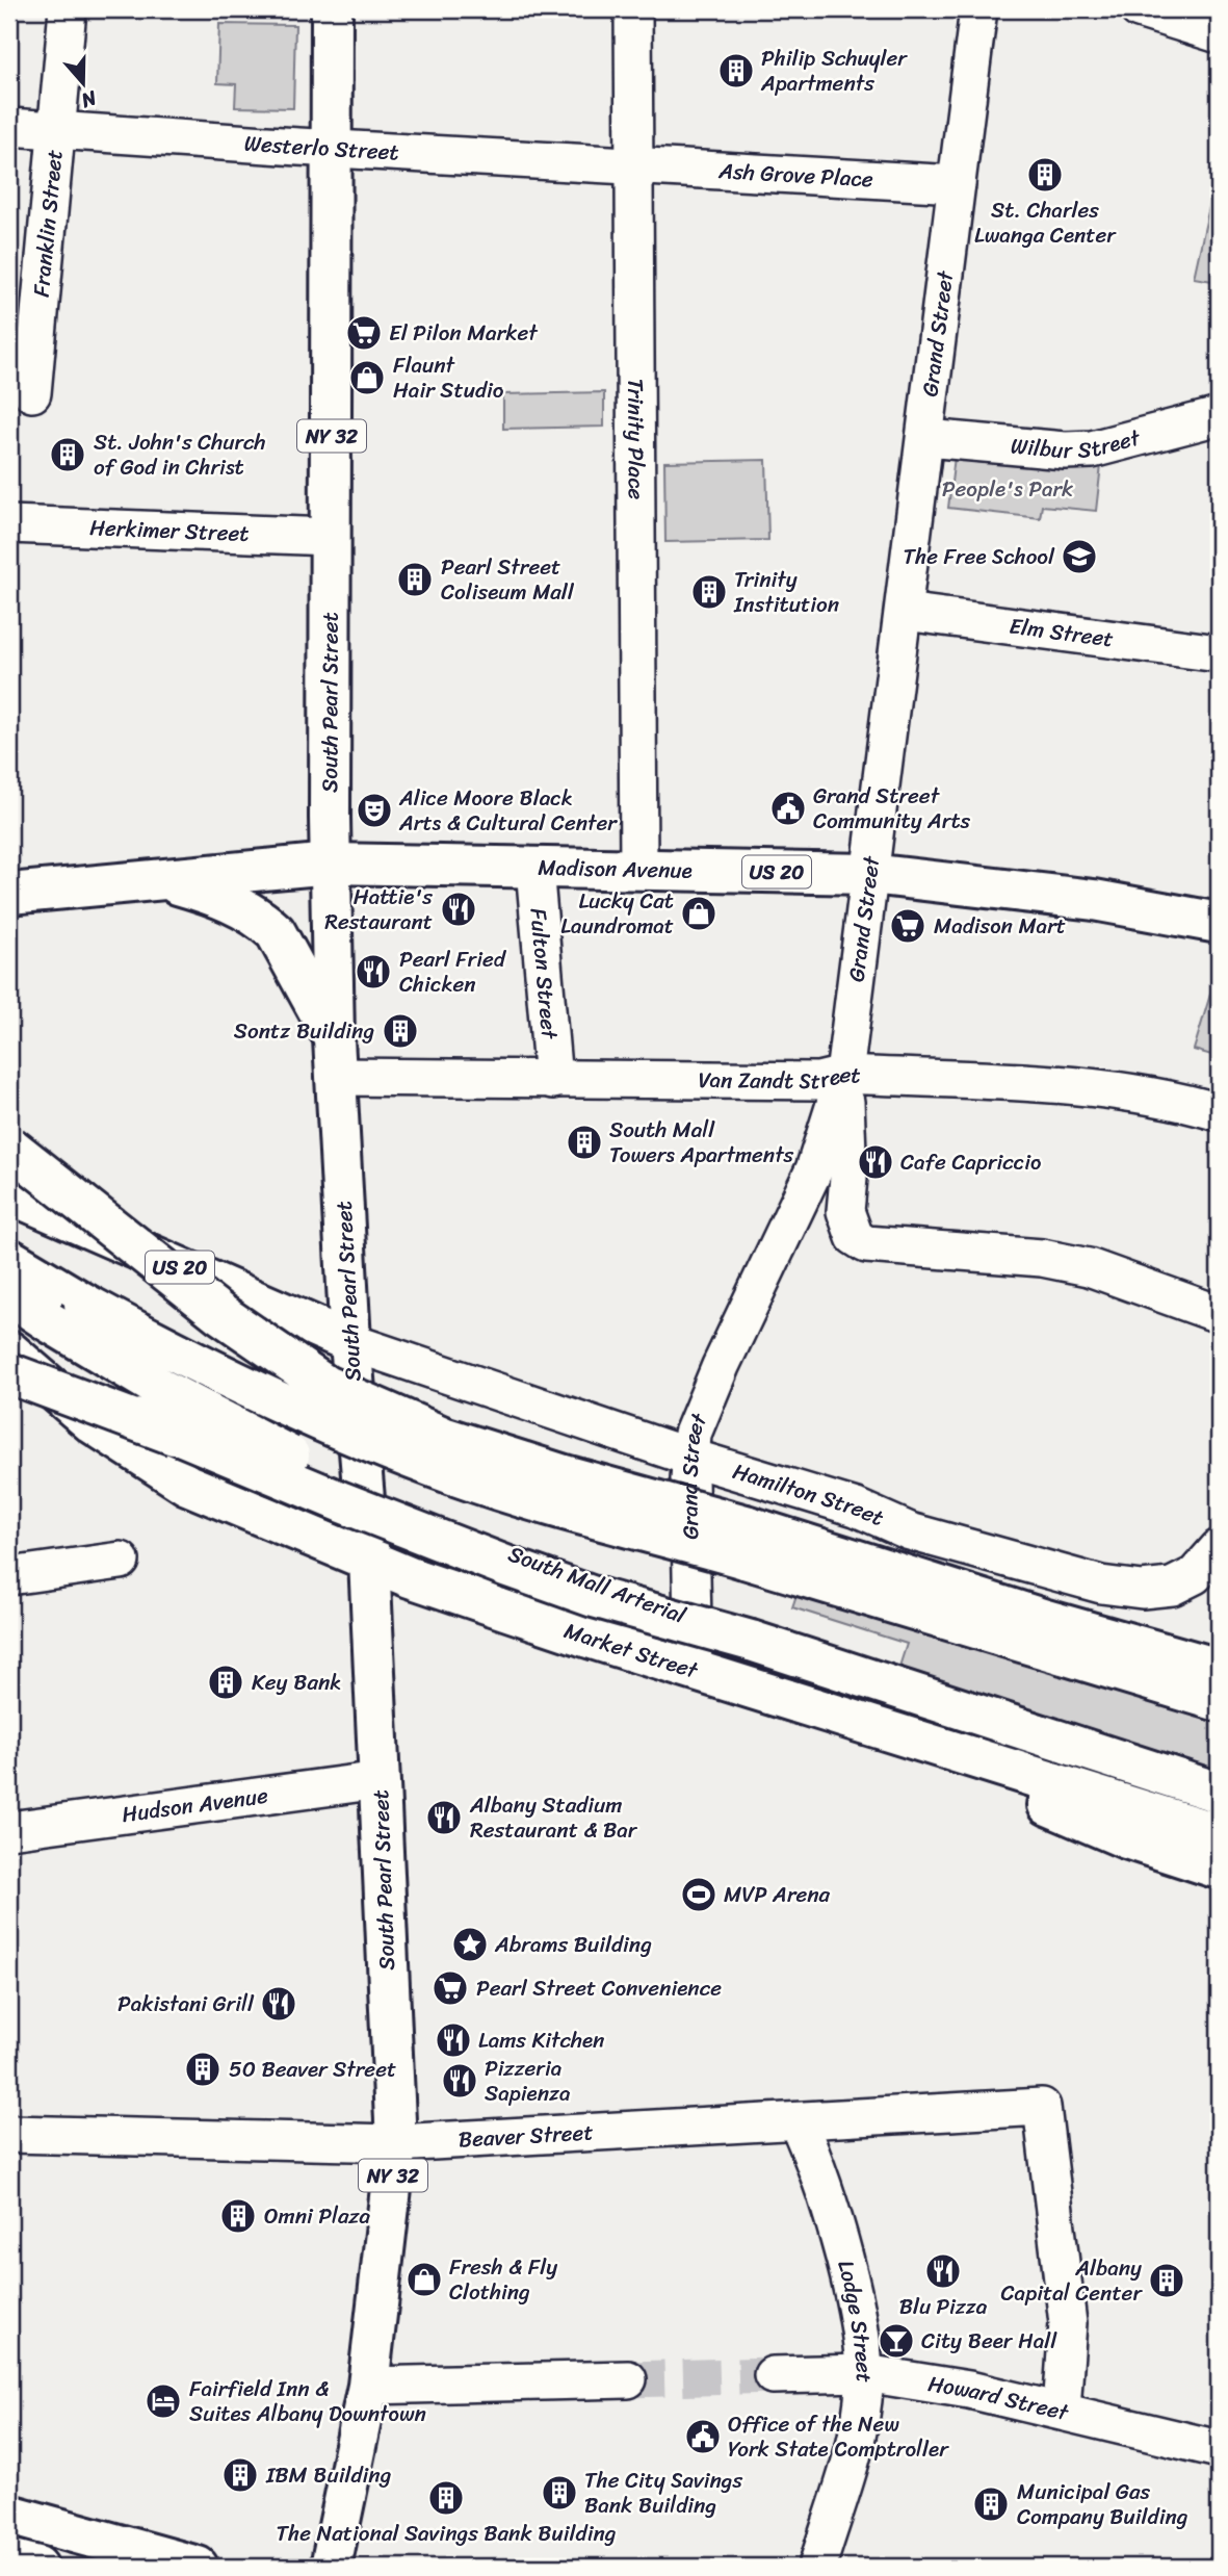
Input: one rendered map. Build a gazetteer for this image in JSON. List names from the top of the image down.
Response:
{
  "streets": {
    "main road": [
      "NY 32",
      "South Pearl Street",
      "Madison Avenue",
      "US 20",
      "South Mall Arterial",
      "Market Street"
    ],
    "street": [
      "Westerlo Street",
      "Ash Grove Place",
      "Franklin Street",
      "Grand Street",
      "Trinity Place",
      "Wilbur Street",
      "Herkimer Street",
      "Elm Street",
      "Fulton Street",
      "Van Zandt Street",
      "Hamilton Street",
      "Hudson Avenue",
      "Beaver Street",
      "Lodge Street",
      "Howard Street"
    ]
  },
  "crossings": [
    ["Westerlo Street", "Ash Grove Place"],
    ["Westerlo Street", "Franklin Street"],
    ["Westerlo Street", "Trinity Place"],
    ["Westerlo Street", "South Pearl Street"],
    ["Ash Grove Place", "Grand Street"],
    ["Ash Grove Place", "Trinity Place"],
    ["Grand Street", "Wilbur Street"],
    ["Grand Street", "Elm Street"],
    ["Grand Street", "Madison Avenue"],
    ["Grand Street", "Van Zandt Street"],
    ["Grand Street", "Hamilton Street"],
    ["Grand Street", "Market Street"],
    ["Trinity Place", "Madison Avenue"],
    ["Herkimer Street", "South Pearl Street"],
    ["South Pearl Street", "Madison Avenue"],
    ["South Pearl Street", "US 20"],
    ["South Pearl Street", "Van Zandt Street"],
    ["South Pearl Street", "Hamilton Street"],
    ["South Pearl Street", "Market Street"],
    ["South Pearl Street", "Hudson Avenue"],
    ["South Pearl Street", "Beaver Street"],
    ["Madison Avenue", "Fulton Street"],
    ["US 20", "Hamilton Street"],
    ["Fulton Street", "Van Zandt Street"],
    ["Beaver Street", "Lodge Street"],
    ["Beaver Street", "Howard Street"],
    ["Lodge Street", "Howard Street"]
  ],
  "parks": ["People's Park"],
  "places": {
    "building": [
      "Philip Schuyler Apartments",
      "St. Charles Lwanga Center",
      "St. John's Church of God in Christ",
      "Pearl Street Coliseum Mall",
      "Trinity Institution",
      "Sontz Building",
      "South Mall Towers Apartments",
      "Key Bank",
      "50 Beaver Street",
      "Omni Plaza",
      "Albany Capital Center",
      "IBM Building",
      "The City Savings Bank Building",
      "The National Savings Bank Building",
      "Municipal Gas Company Building"
    ],
    "supermarket": ["El Pilon Market", "Madison Mart", "Pearl Street Convenience"],
    "shop": ["Flaunt Hair Studio", "Lucky Cat Laundromat", "Fresh & Fly Clothing"],
    "school or university": ["The Free School"],
    "public building": ["Grand Street Community Arts", "Office of the New York State Comptroller"],
    "theatre": ["Alice Moore Black Arts & Cultural Center"],
    "restaurant": [
      "Hattie's Restaurant",
      "Pearl Fried Chicken",
      "Cafe Capriccio",
      "Albany Stadium Restaurant & Bar",
      "Pakistani Grill",
      "Lams Kitchen",
      "Pizzeria Sapienza",
      "Blu Pizza"
    ],
    "sports": ["MVP Arena"],
    "place": ["Abrams Building"],
    "bar": ["City Beer Hall"],
    "hotel": ["Fairfield Inn & Suites Albany Downtown"]
  },
  "north": "bottom"
}
